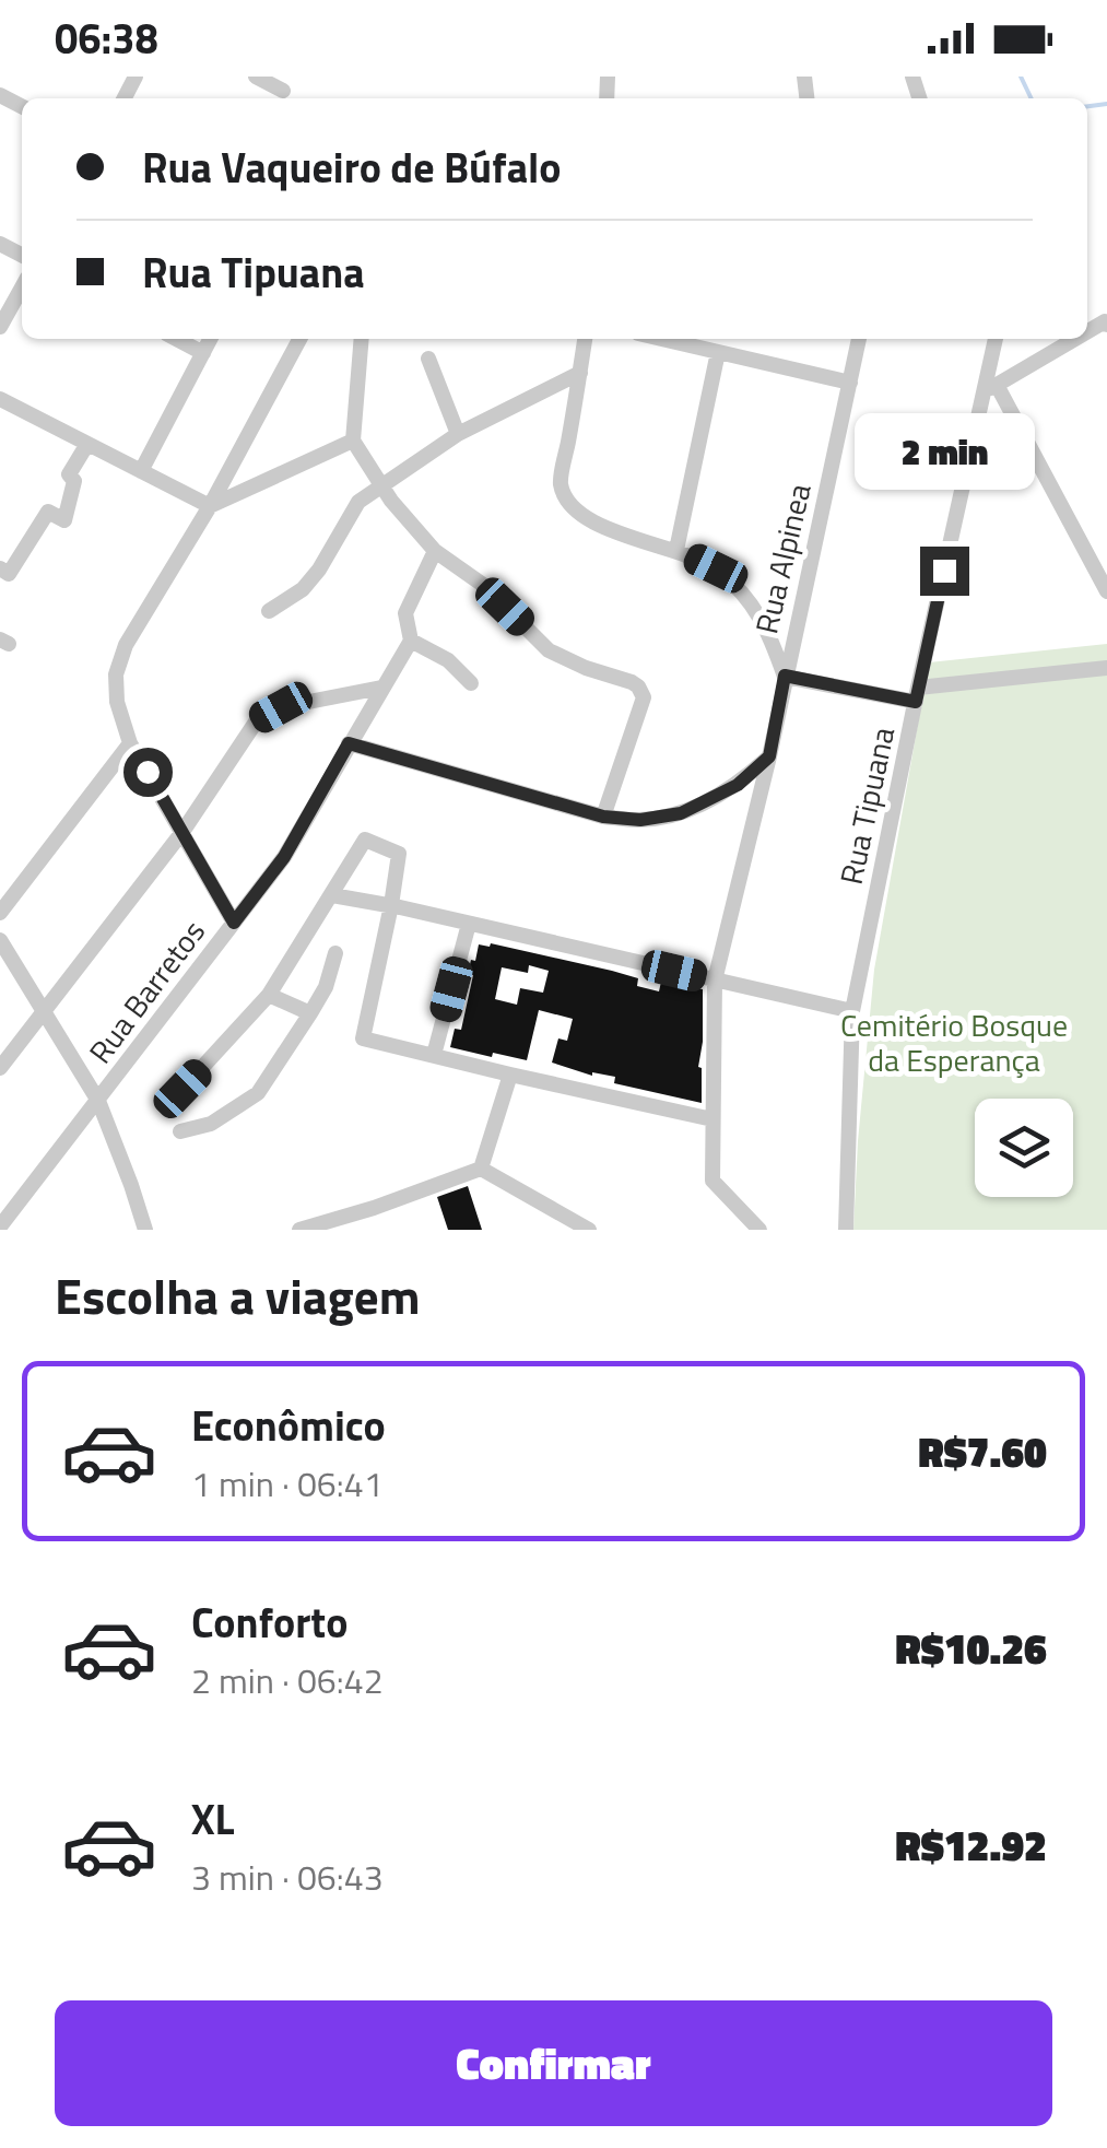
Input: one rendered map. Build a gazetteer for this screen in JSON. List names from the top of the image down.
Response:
{
  "streets": {
    "street": ["Rua Alpinea", "Rua Tipuana", "Rua Barretos"]
  },
  "parks": ["Cemitério Bosque da Esperança"],
  "page": {
    "status": "06:38",
    "banner": ["Rua Vaqueiro de Búfalo", "Rua Tipuana"],
    "bubble": "2 min",
    "heading": "Escolha a viagem",
    "list": [
      {
        "name": "Econômico",
        "note": "1 min · 06:41",
        "value": "R$7.60"
      },
      {
        "name": "Conforto",
        "note": "2 min · 06:42",
        "value": "R$10.26"
      },
      {
        "name": "XL",
        "note": "3 min · 06:43",
        "value": "R$12.92"
      }
    ],
    "buttons": "Confirmar"
  }
}
